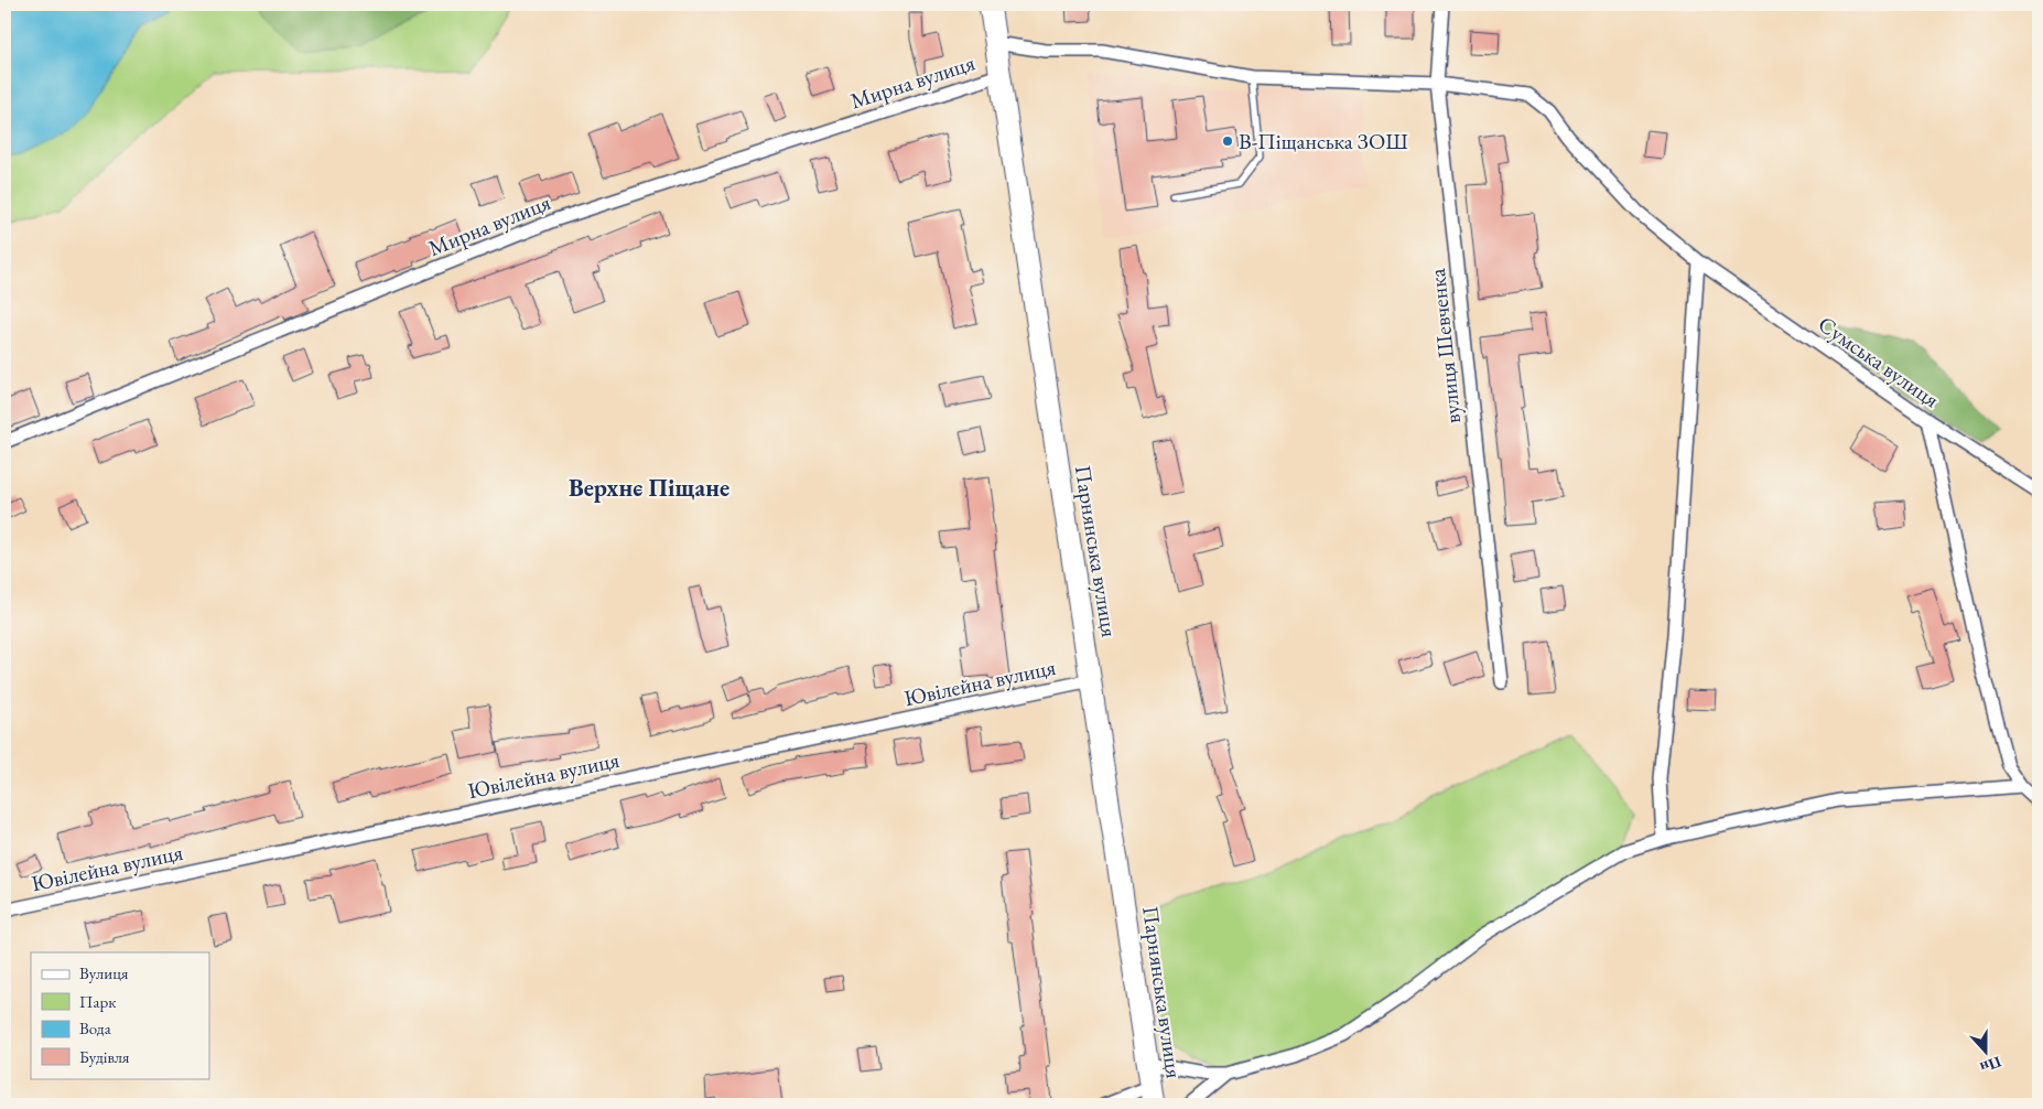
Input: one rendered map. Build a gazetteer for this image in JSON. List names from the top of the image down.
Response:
{
  "streets": {
    "main road": ["Парнянська вулиця"],
    "street": [
      "Мирна вулиця",
      "вулиця Шевченка",
      "Сумська вулиця",
      "Ювілейна вулиця"
    ]
  },
  "crossings": [
    ["Мирна вулиця", "Парнянська вулиця"],
    ["вулиця Шевченка", "Сумська вулиця"],
    ["Сумська вулиця", "Парнянська вулиця"],
    ["Парнянська вулиця", "Ювілейна вулиця"]
  ],
  "districts": ["Верхнє Піщане"],
  "places": ["В-Піщанська ЗОШ"],
  "legend": [
    "Вулиця",
    "Парк",
    "Вода",
    "Будівля"
  ],
  "north": "bottom"
}
